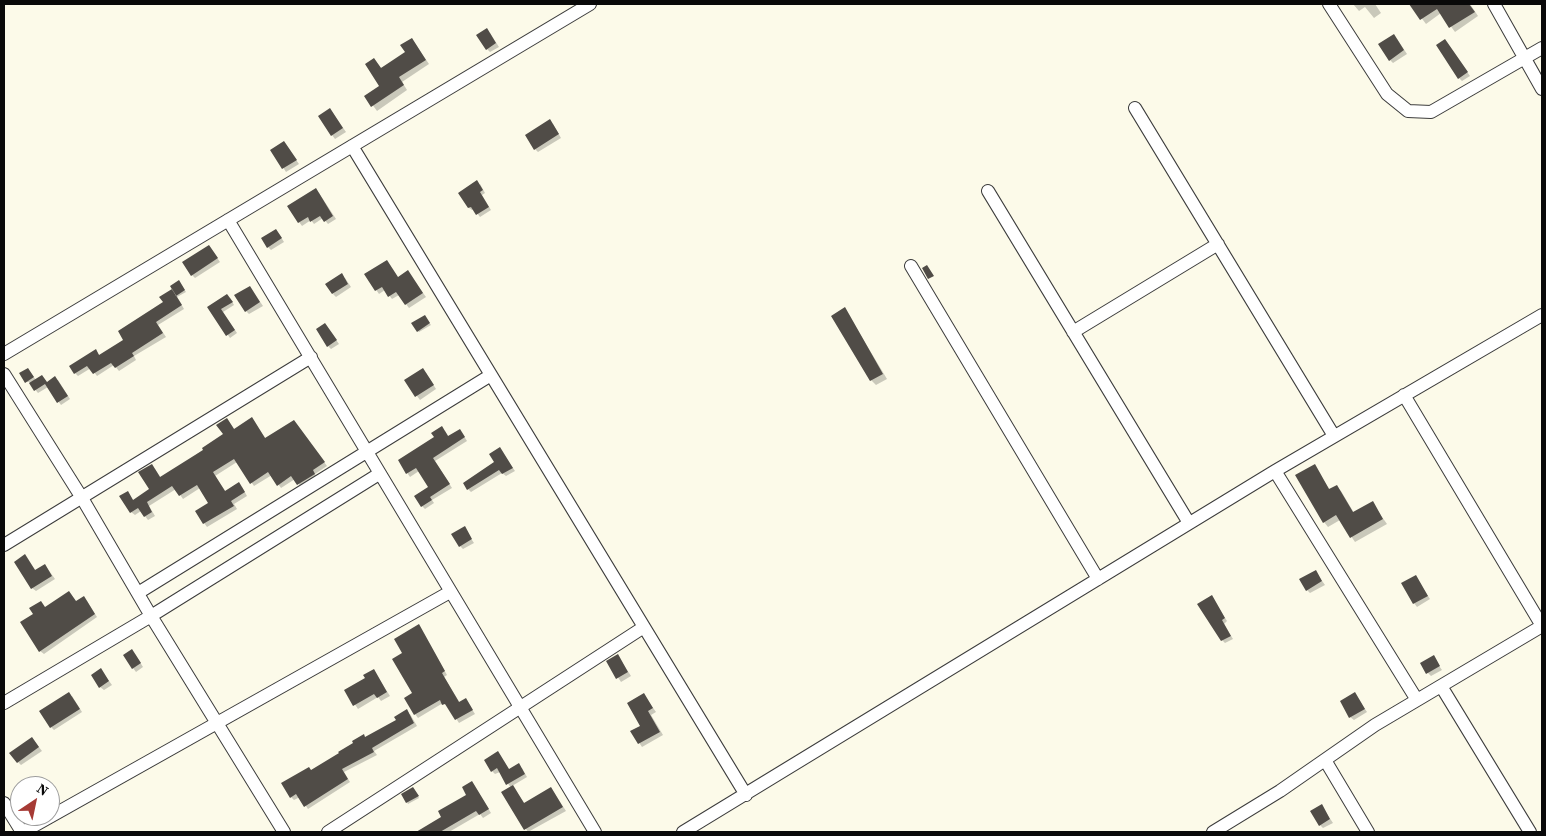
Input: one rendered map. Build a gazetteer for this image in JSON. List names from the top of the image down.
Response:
{
  "north": "top right"
}
